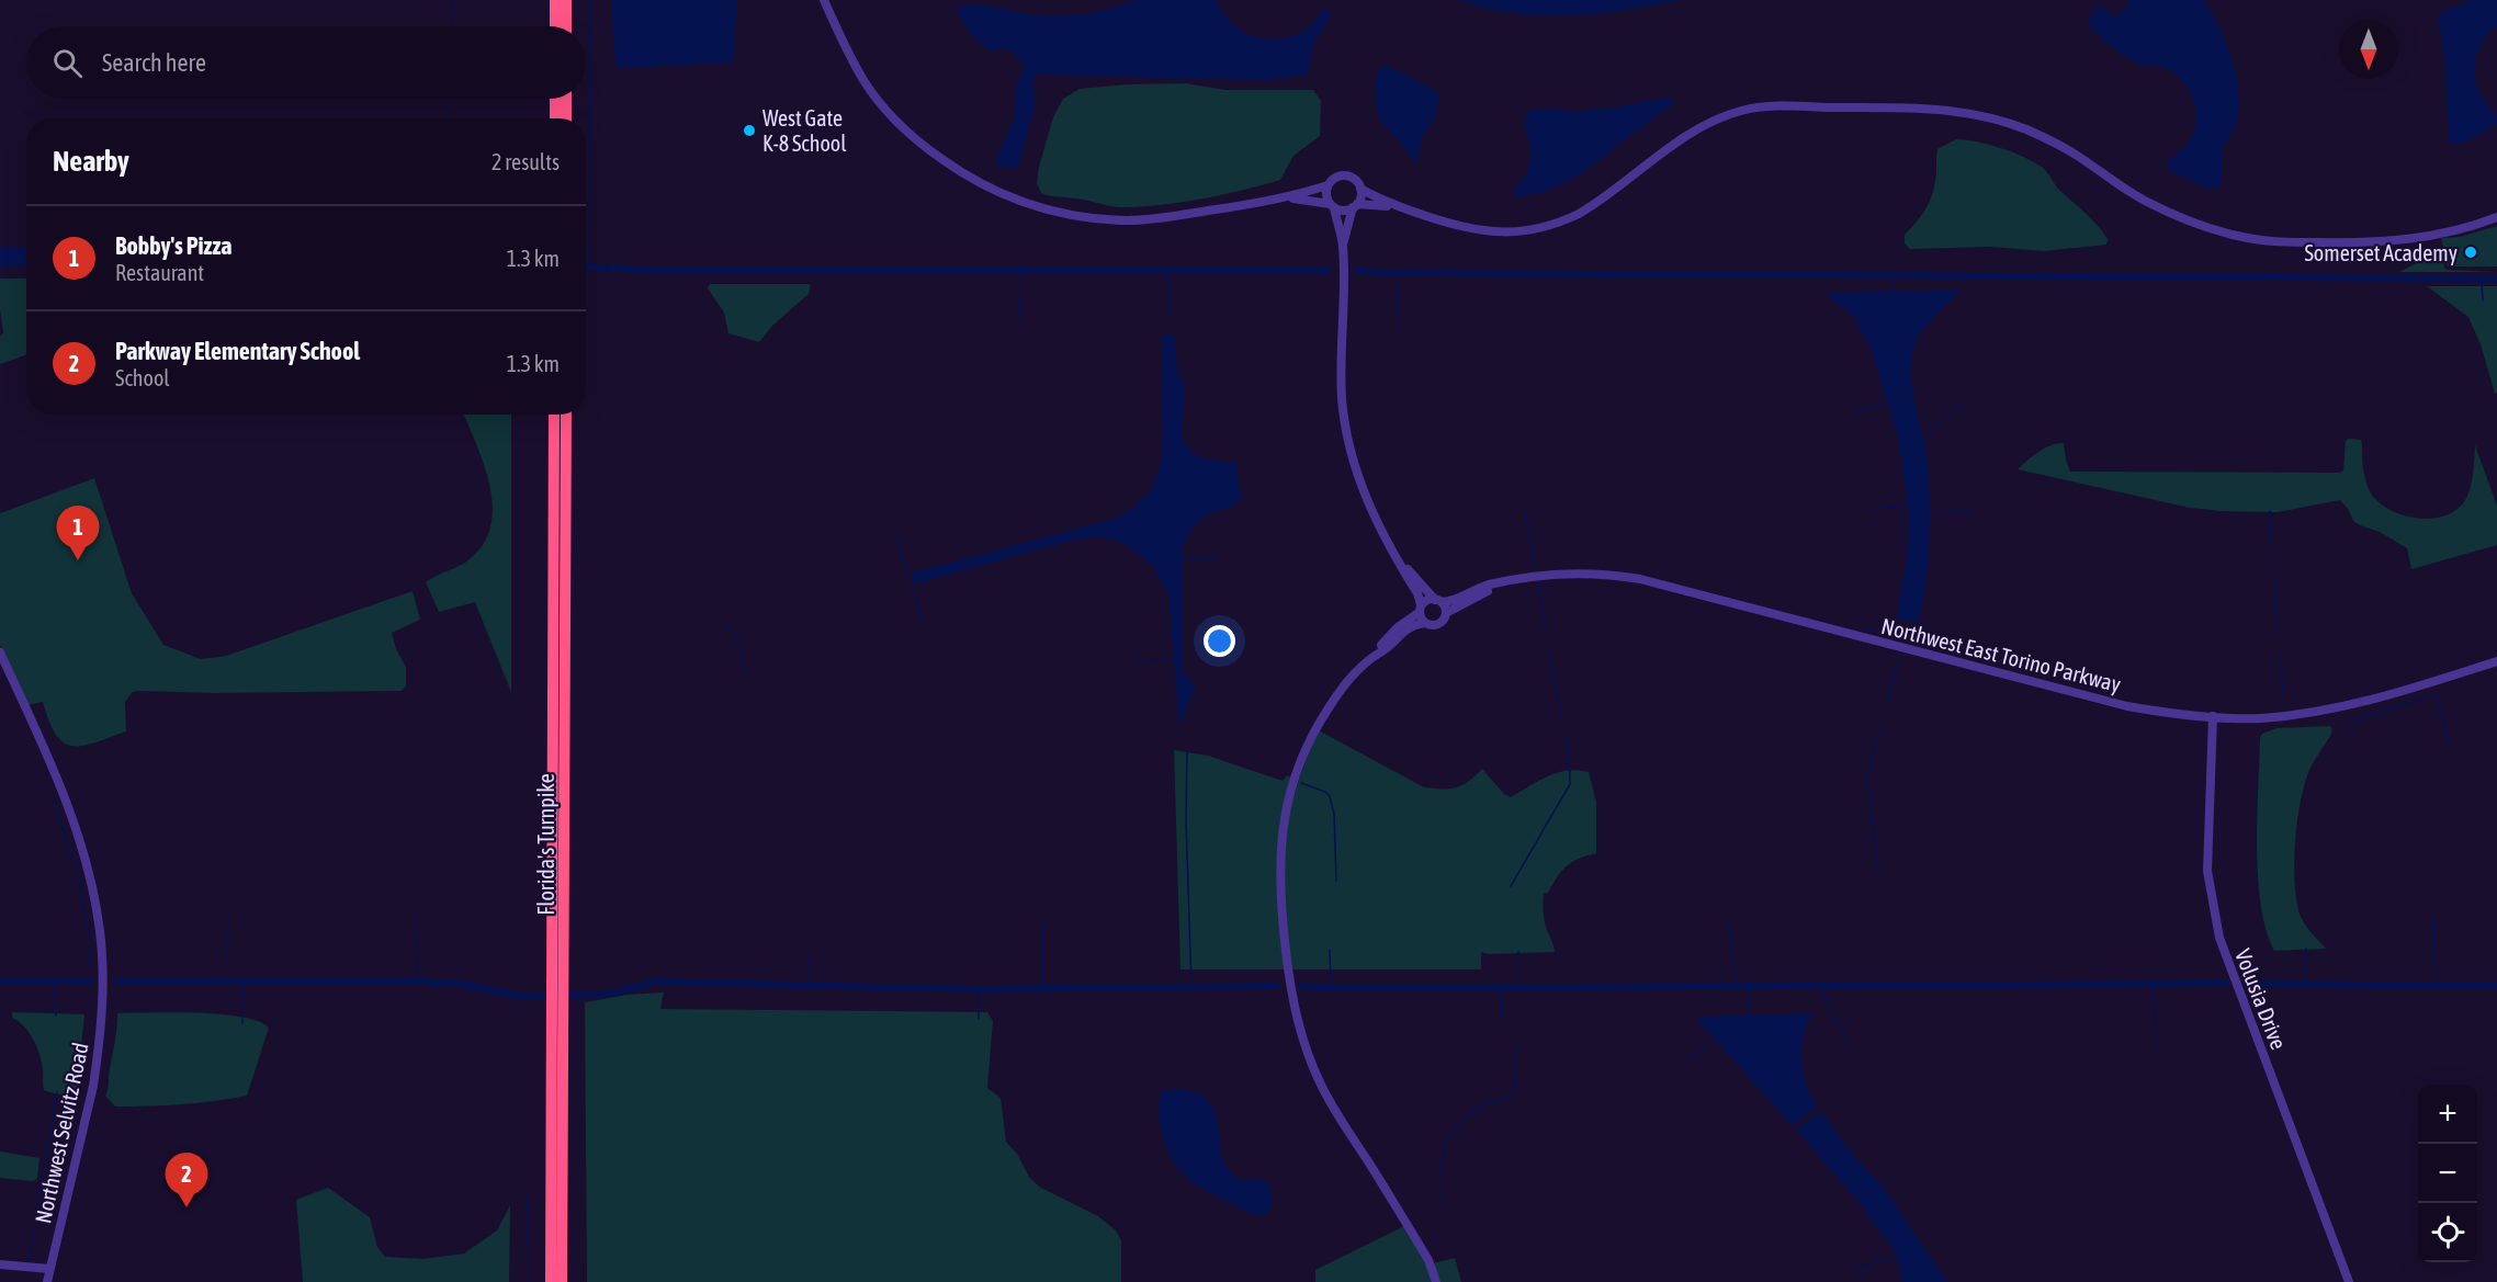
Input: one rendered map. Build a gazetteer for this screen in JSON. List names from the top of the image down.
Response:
{
  "streets": {
    "highway": ["Florida's Turnpike"],
    "street": ["Northwest East Torino Parkway", "Volusia Drive", "Northwest Selvitz Road"]
  },
  "crossings": [
    ["Northwest East Torino Parkway", "Volusia Drive"]
  ],
  "places": ["West Gate K-8 School", "Somerset Academy"],
  "north": "bottom",
  "page": {
    "search": "Search here",
    "heading": ["Nearby", "2 results"],
    "list": [
      {
        "mark": "1",
        "name": "Bobby's Pizza",
        "note": "Restaurant",
        "value": "1.3 km"
      },
      {
        "mark": "2",
        "name": "Parkway Elementary School",
        "note": "School",
        "value": "1.3 km"
      }
    ],
    "pins": ["1", "2"],
    "map_buttons": ["+", "−"]
  }
}
